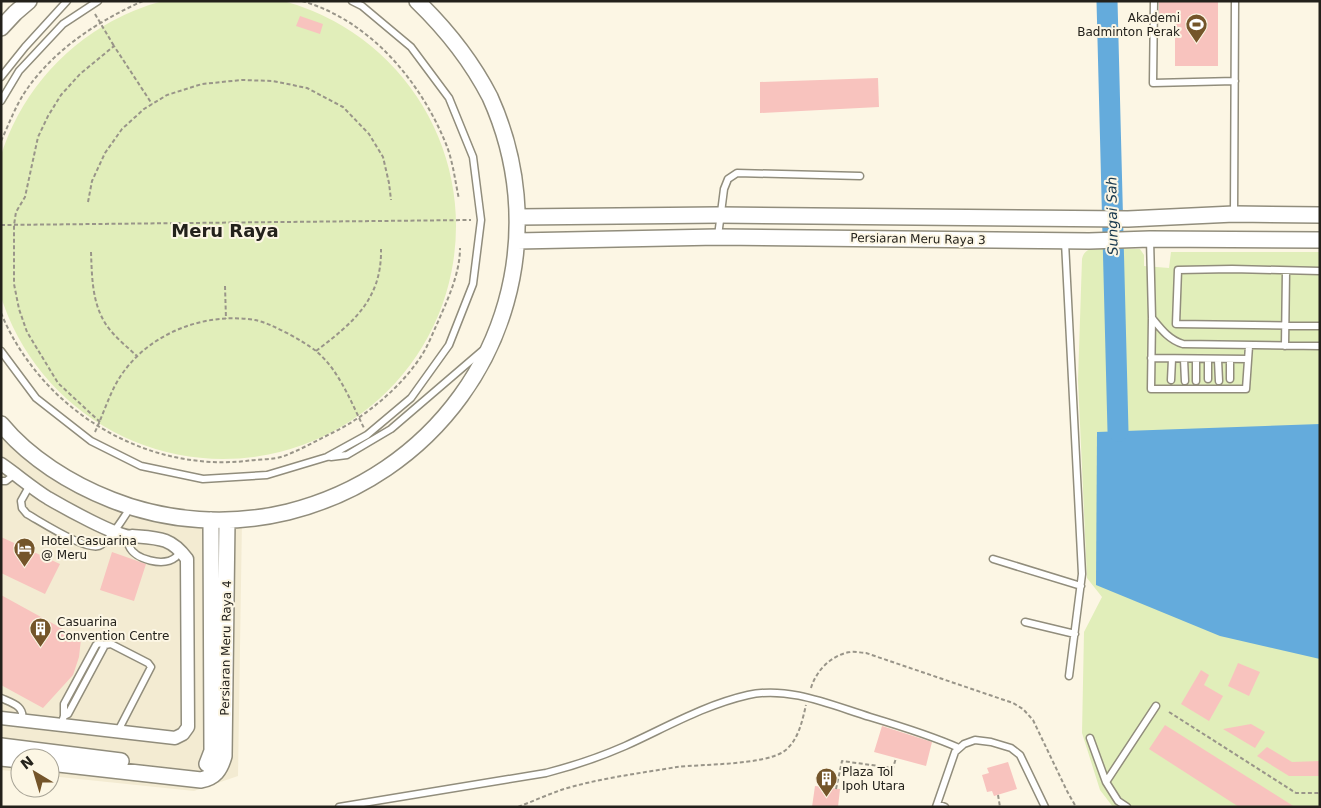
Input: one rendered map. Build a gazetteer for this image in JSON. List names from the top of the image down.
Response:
{
  "streets": {
    "street": ["Persiaran Meru Raya 3", "Persiaran Meru Raya 4"]
  },
  "districts": ["Meru Raya"],
  "water": ["Sungai Sah"],
  "places": {
    "sports": ["Akademi Badminton Perak"],
    "hotel": ["Hotel Casuarina @ Meru"],
    "building": ["Casuarina Convention Centre", "Plaza Tol Ipoh Utara"]
  },
  "north": "top left"
}
